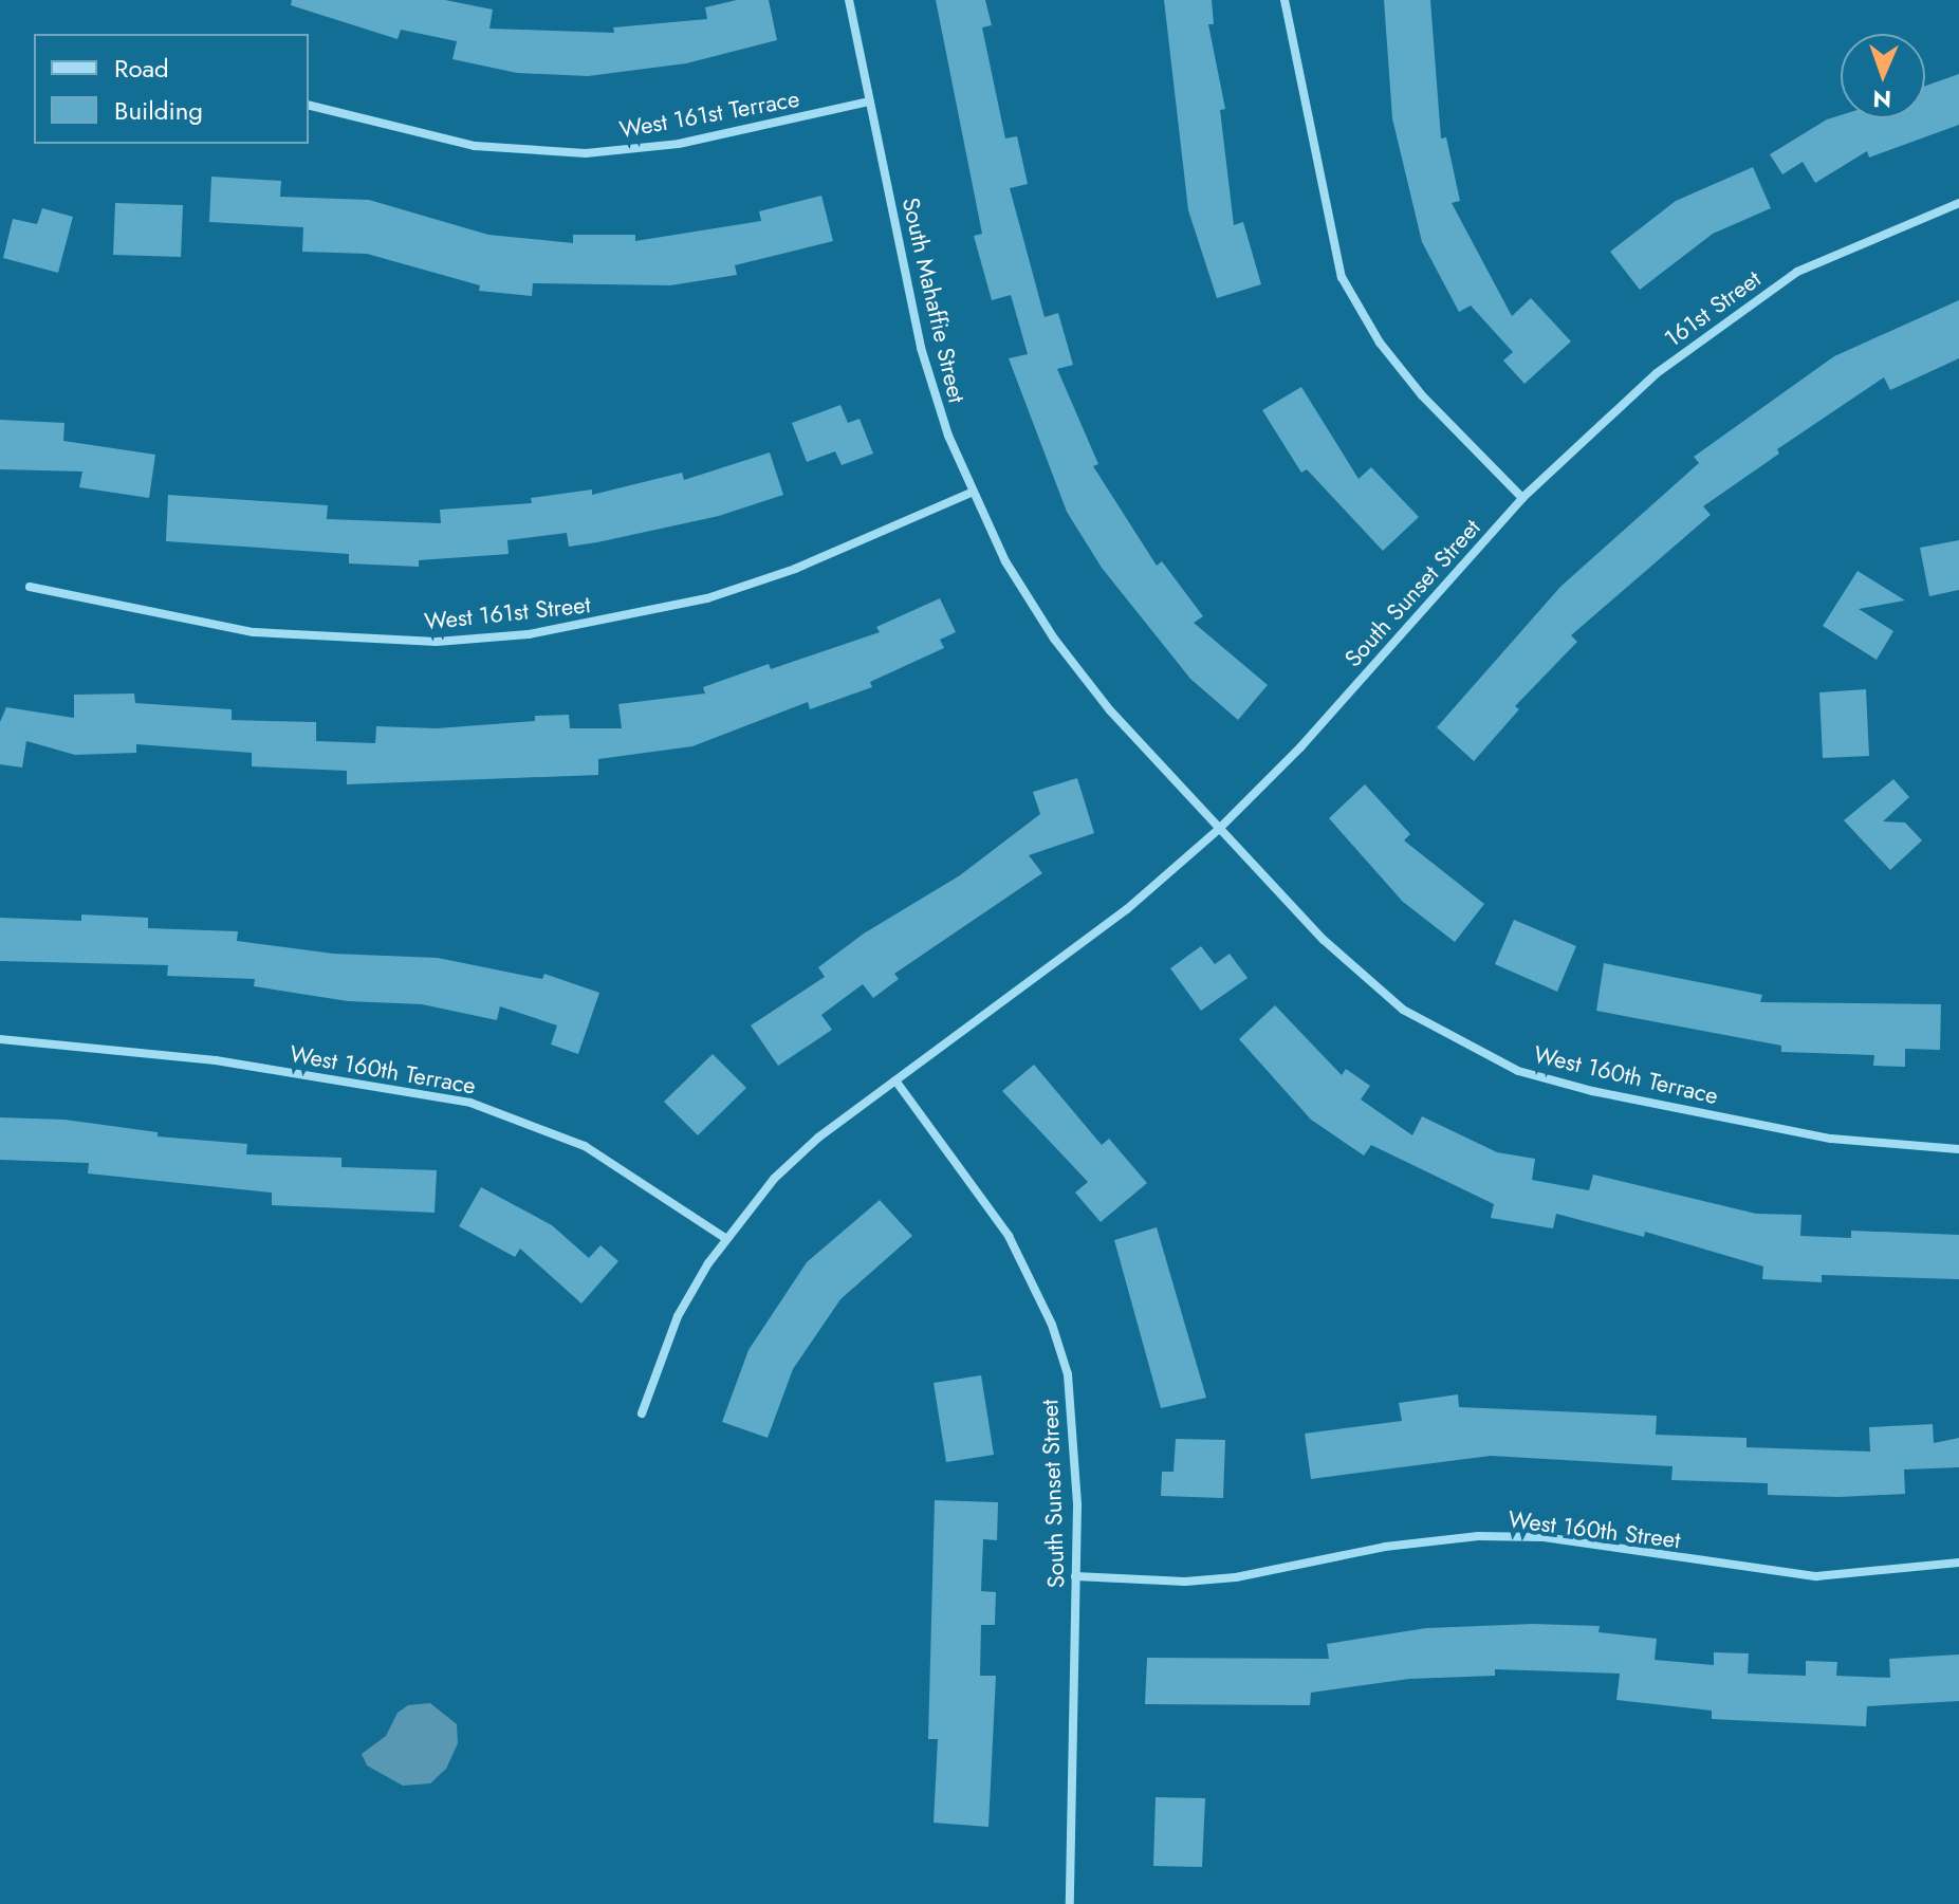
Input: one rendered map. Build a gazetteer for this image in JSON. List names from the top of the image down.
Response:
{
  "streets": {
    "street": [
      "West 161st Terrace",
      "South Mahaffie Street",
      "161st Street",
      "South Sunset Street",
      "West 161st Street",
      "West 160th Terrace",
      "West 160th Street"
    ]
  },
  "crossings": [
    ["West 161st Terrace", "South Mahaffie Street"],
    ["South Mahaffie Street", "South Sunset Street"],
    ["South Mahaffie Street", "West 161st Street"],
    ["South Mahaffie Street", "West 160th Terrace"],
    ["161st Street", "South Sunset Street"],
    ["South Sunset Street", "West 160th Terrace"],
    ["South Sunset Street", "West 160th Street"]
  ],
  "legend": ["Road", "Building"],
  "north": "bottom"
}
